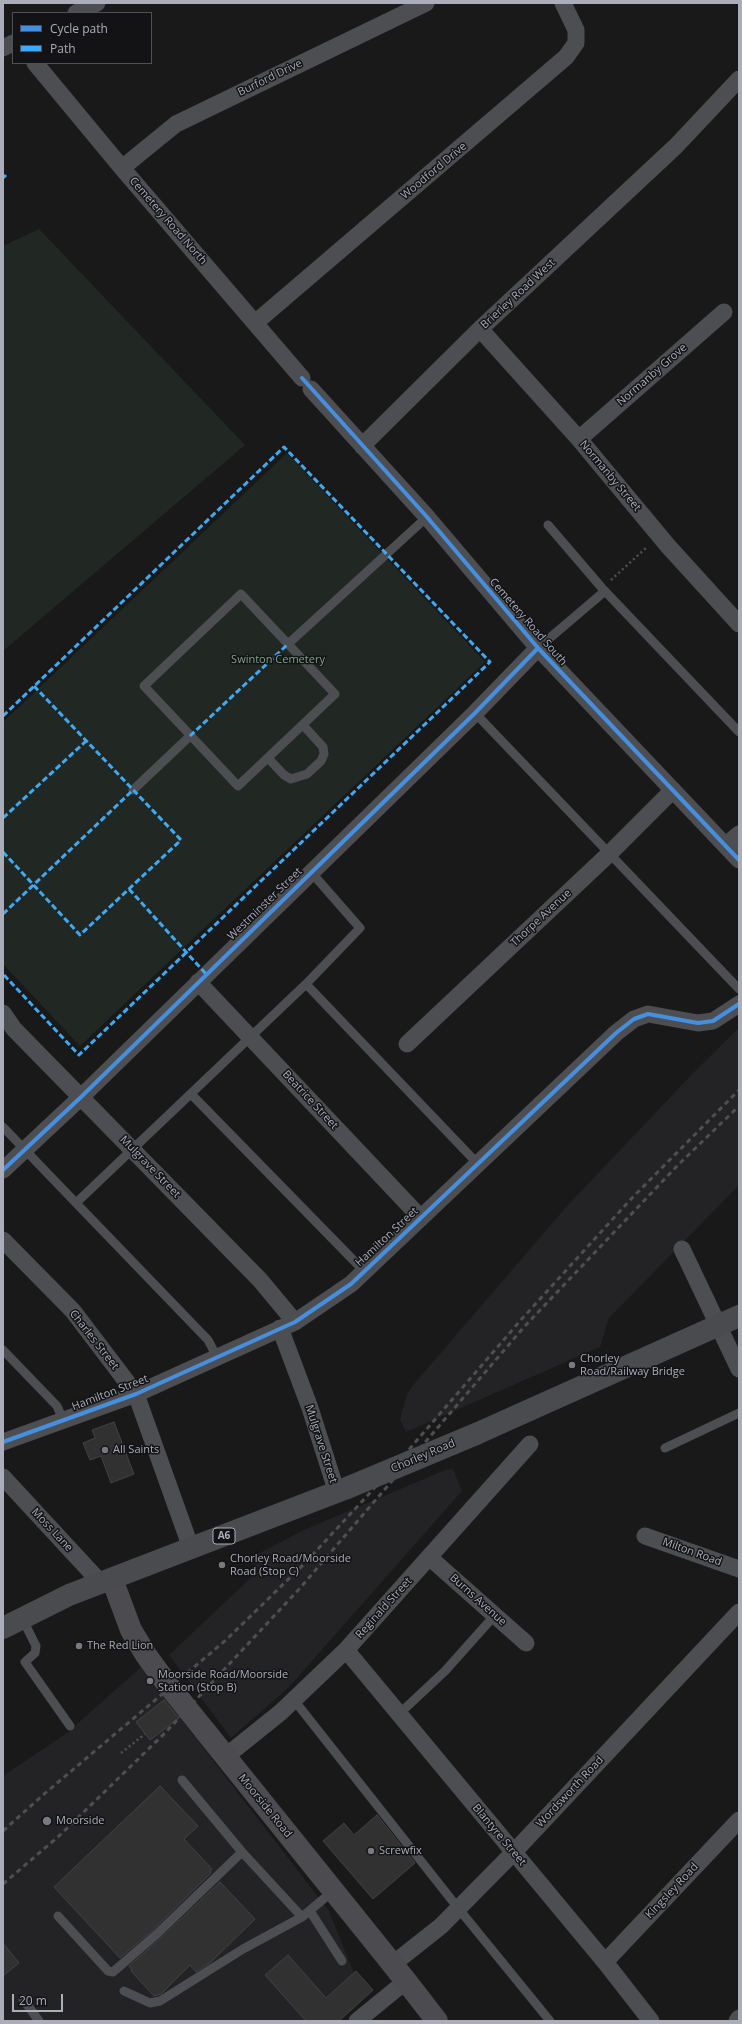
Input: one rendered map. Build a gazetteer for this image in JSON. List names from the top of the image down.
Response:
{
  "streets": {
    "main road": ["Chorley Road", "A6"],
    "street": [
      "Burford Drive",
      "Woodford Drive",
      "Cemetery Road North",
      "Brierley Road West",
      "Normanby Grove",
      "Normanby Street",
      "Cemetery Road South",
      "Westminster Street",
      "Thorpe Avenue",
      "Beatrice Street",
      "Mulgrave Street",
      "Hamilton Street",
      "Charles Street",
      "Moss Lane",
      "Milton Road",
      "Burns Avenue",
      "Reginald Street",
      "Wordsworth Road",
      "Moorside Road",
      "Blantyre Street",
      "Kingsley Road"
    ]
  },
  "crossings": [
    ["Burford Drive", "Cemetery Road North"],
    ["Woodford Drive", "Cemetery Road North"],
    ["Cemetery Road North", "Cemetery Road South"],
    ["Brierley Road West", "Normanby Street"],
    ["Brierley Road West", "Cemetery Road South"],
    ["Normanby Grove", "Normanby Street"],
    ["Cemetery Road South", "Westminster Street"],
    ["Cemetery Road South", "Thorpe Avenue"],
    ["Westminster Street", "Beatrice Street"],
    ["Westminster Street", "Mulgrave Street"],
    ["Beatrice Street", "Hamilton Street"],
    ["Mulgrave Street", "Hamilton Street"],
    ["Mulgrave Street", "Chorley Road"],
    ["Hamilton Street", "Charles Street"],
    ["Charles Street", "Chorley Road"],
    ["Chorley Road", "Moss Lane"],
    ["Chorley Road", "A6"],
    ["Chorley Road", "Moorside Road"],
    ["Moss Lane", "A6"],
    ["Moss Lane", "Moorside Road"],
    ["A6", "Moorside Road"],
    ["Burns Avenue", "Reginald Street"],
    ["Reginald Street", "Moorside Road"],
    ["Reginald Street", "Blantyre Street"],
    ["Wordsworth Road", "Moorside Road"],
    ["Wordsworth Road", "Blantyre Street"],
    ["Blantyre Street", "Kingsley Road"]
  ],
  "parks": ["Swinton Cemetery"],
  "places": [
    "Chorley Road/Railway Bridge",
    "All Saints",
    "Chorley Road/Moorside Road (Stop C)",
    "The Red Lion",
    "Moorside Road/Moorside Station (Stop B)",
    "Moorside",
    "Screwfix"
  ],
  "legend": ["Cycle path", "Path"],
  "scale_bar": "20 m"
}
